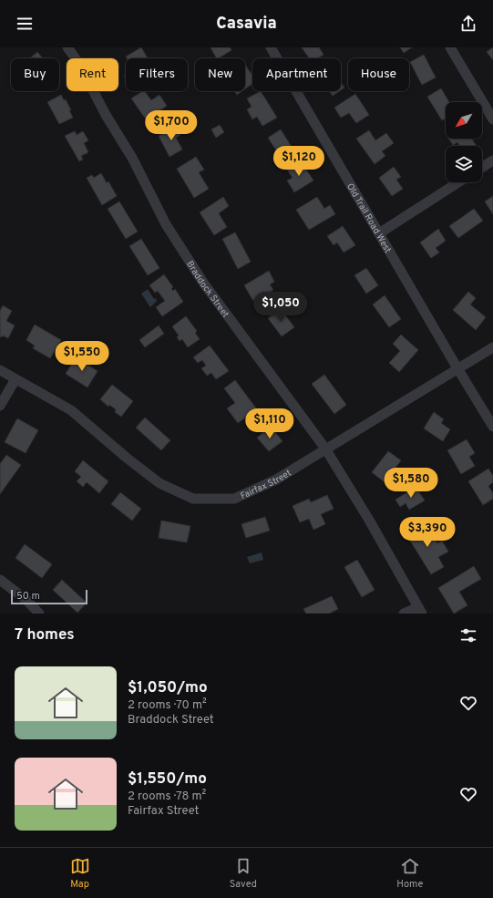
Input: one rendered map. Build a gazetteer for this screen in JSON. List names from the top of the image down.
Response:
{
  "streets": {
    "street": ["Old Trail Road West", "Braddock Street", "Fairfax Street"]
  },
  "crossings": [
    ["Old Trail Road West", "Fairfax Street"],
    ["Braddock Street", "Fairfax Street"]
  ],
  "scale_bar": "50 m",
  "north": "bottom left",
  "page": {
    "header": "Casavia",
    "chip": [
      "Buy",
      "Rent",
      "Filters",
      "New",
      "Apartment",
      "House"
    ],
    "price": [
      "$1,700",
      "$1,120",
      "$1,050",
      "$1,550",
      "$1,110",
      "$1,580",
      "$3,390"
    ],
    "scale": "50 m",
    "heading": "7 homes",
    "list": [
      {
        "name": "$1,050/mo",
        "note": "2 rooms · 70 m² · Braddock Street"
      },
      {
        "name": "$1,550/mo",
        "note": "2 rooms · 78 m² · Fairfax Street"
      }
    ],
    "tabs": ["Map", "Saved", "Home"]
  }
}
